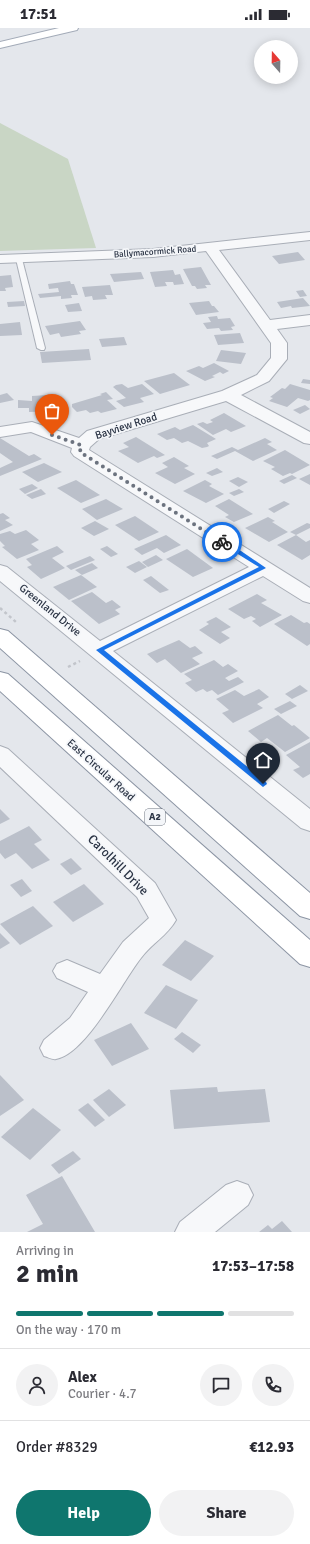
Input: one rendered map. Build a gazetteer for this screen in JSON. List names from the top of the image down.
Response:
{
  "streets": {
    "main road": ["East Circular Road", "A2"],
    "street": [
      "Ballymacormick Road",
      "Bayview Road",
      "Greenland Drive",
      "Carolhill Drive"
    ]
  },
  "crossings": [
    ["Ballymacormick Road", "Bayview Road"]
  ],
  "north": "top",
  "page": {
    "status": "17:51",
    "heading": ["2 min", "Arriving in", "17:53–17:58"],
    "panel": [
      "Alex",
      "Courier · 4.7",
      "Order #8329",
      "€12.93"
    ],
    "bar": "On the way · 170 m",
    "buttons": ["Help", "Share"]
  }
}
